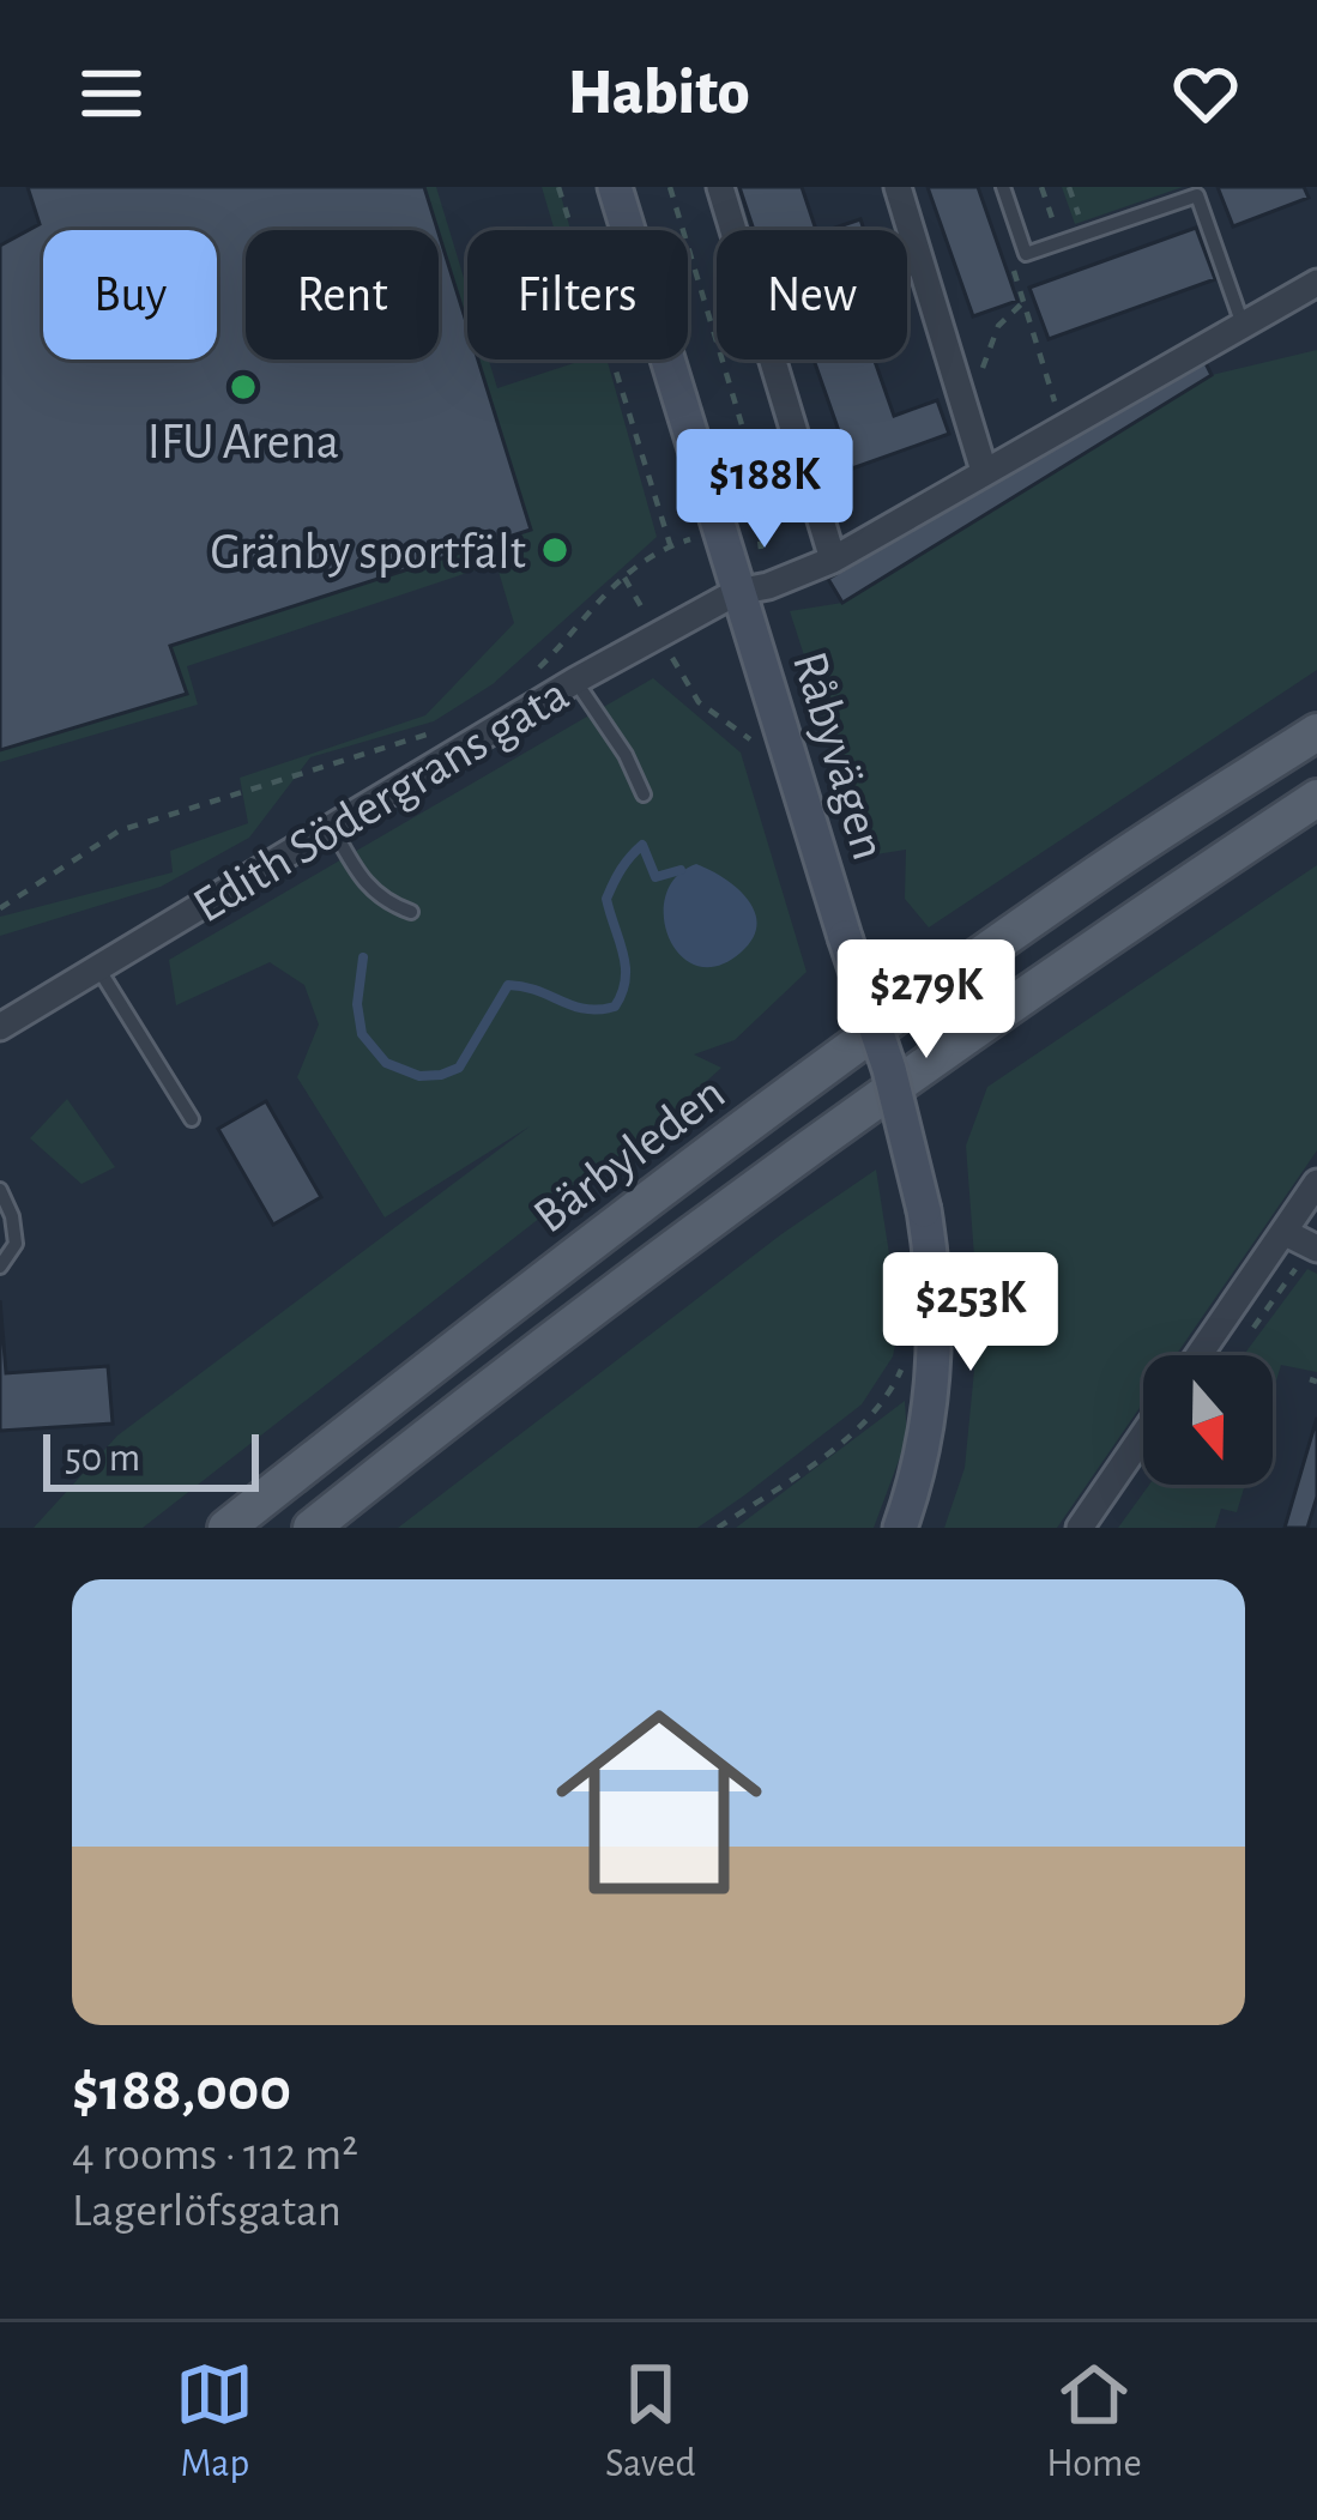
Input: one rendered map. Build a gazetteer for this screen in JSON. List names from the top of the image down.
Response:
{
  "streets": {
    "main road": ["Råbyvägen", "Bärbyleden"],
    "street": ["Edith Södergrans gata"]
  },
  "crossings": [
    ["Råbyvägen", "Edith Södergrans gata"]
  ],
  "places": ["IFU Arena", "Gränby sportfält"],
  "scale_bar": "50 m",
  "north": "bottom",
  "page": {
    "header": "Habito",
    "chip": [
      "Buy",
      "Rent",
      "Filters",
      "New"
    ],
    "price": ["$188K", "$279K", "$253K"],
    "scale": "50 m",
    "list": [
      {
        "name": "$188,000",
        "note": "4 rooms · 112 m² · Lagerlöfsgatan"
      }
    ],
    "tabs": ["Map", "Saved", "Home"]
  }
}
